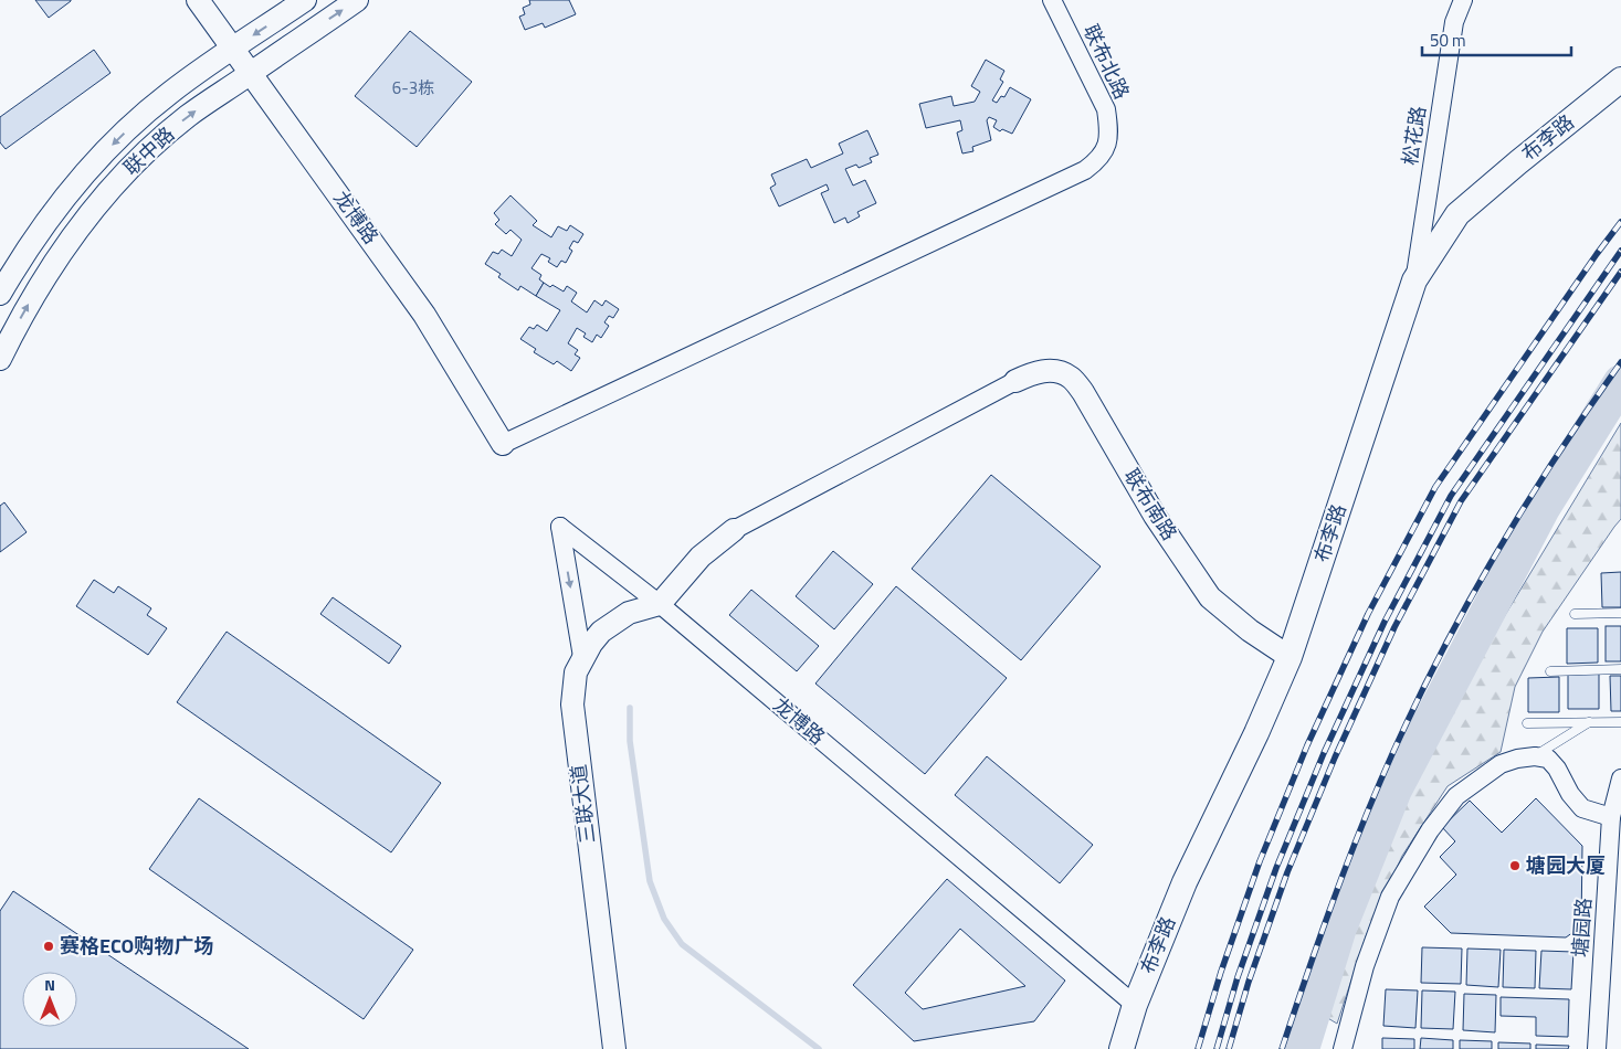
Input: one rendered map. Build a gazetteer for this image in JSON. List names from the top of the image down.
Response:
{
  "streets": {
    "main road": ["布李路"],
    "street": [
      "联布北路",
      "松花路",
      "联中路",
      "龙博路",
      "联布南路",
      "三联大道",
      "塘园路"
    ]
  },
  "crossings": [
    ["联布北路", "龙博路"],
    ["松花路", "布李路"],
    ["布李路", "龙博路"],
    ["布李路", "联布南路"],
    ["联中路", "龙博路"],
    ["龙博路", "三联大道"]
  ],
  "places": ["塘园大厦", "赛格ECO购物广场"],
  "house_numbers": ["6-3栋"],
  "scale_bar": "50 m",
  "north": "top"
}
